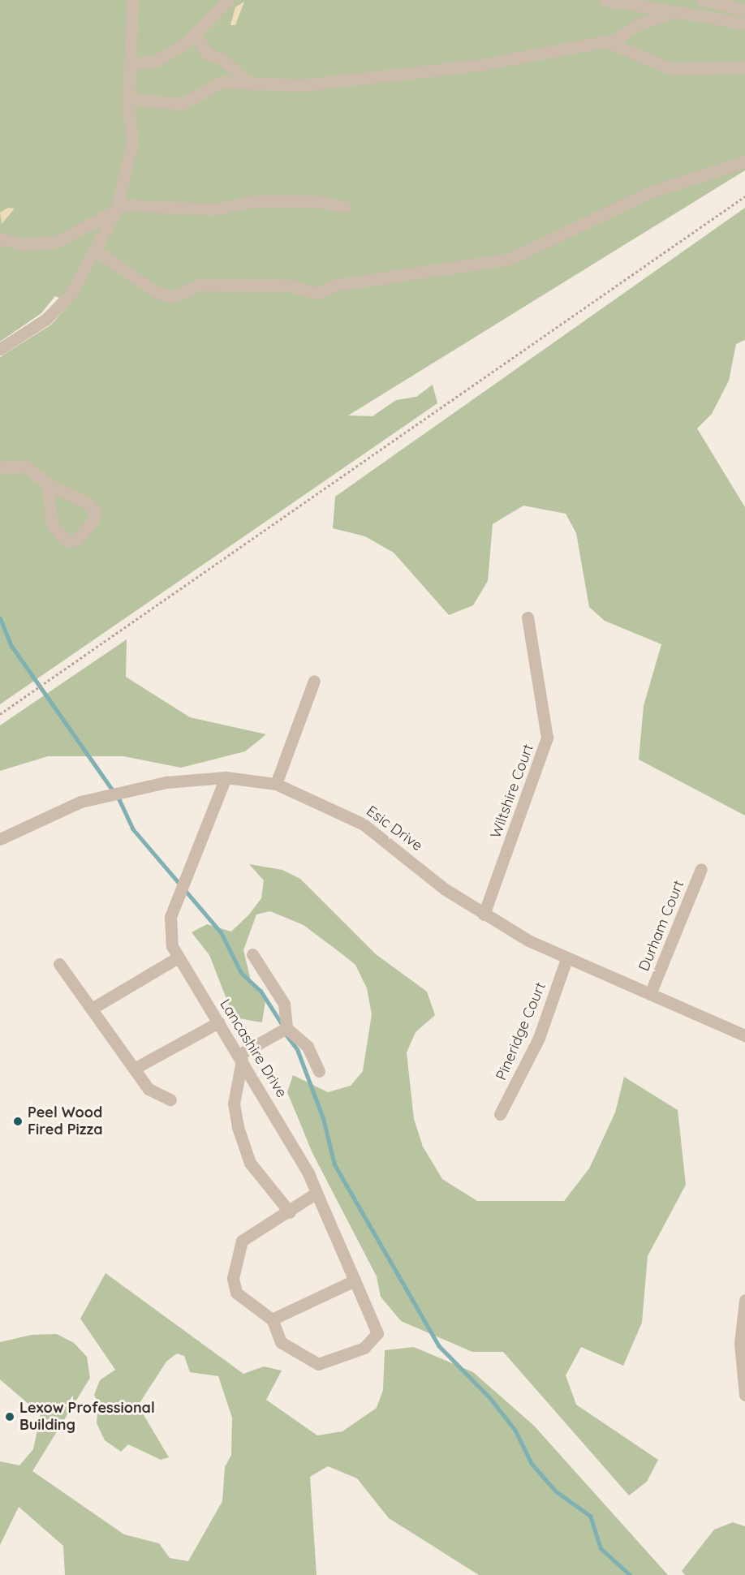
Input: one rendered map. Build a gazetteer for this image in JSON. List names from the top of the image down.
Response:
{
  "streets": {
    "street": [
      "Wiltshire Court",
      "Esic Drive",
      "Durham Court",
      "Pineridge Court",
      "Lancashire Drive"
    ]
  },
  "crossings": [
    ["Wiltshire Court", "Esic Drive"],
    ["Esic Drive", "Durham Court"],
    ["Esic Drive", "Pineridge Court"],
    ["Esic Drive", "Lancashire Drive"]
  ],
  "places": ["Peel Wood Fired Pizza", "Lexow Professional Building"]
}
